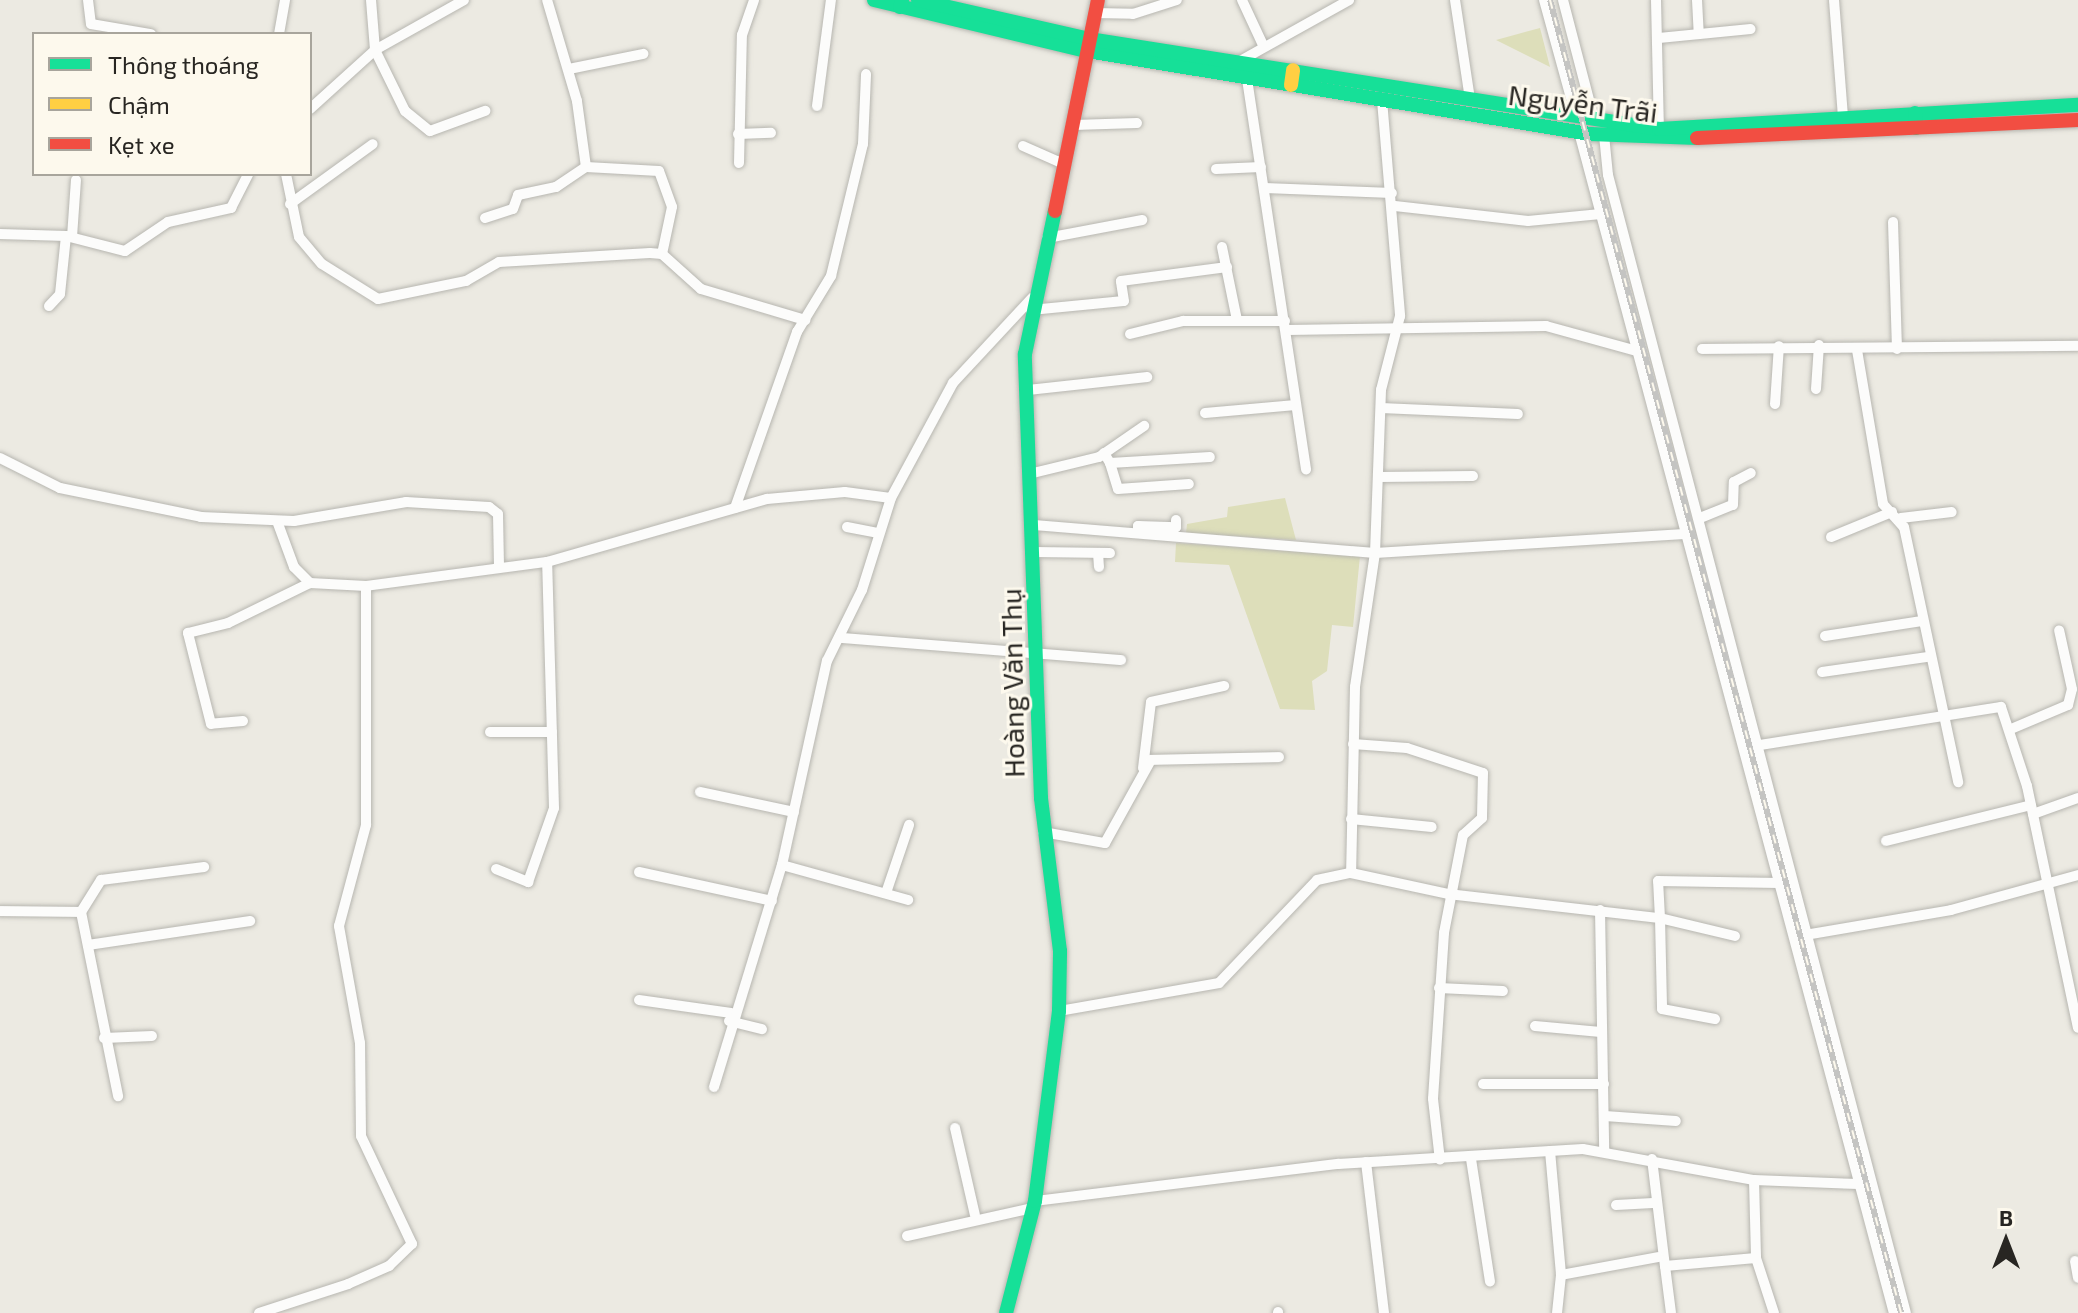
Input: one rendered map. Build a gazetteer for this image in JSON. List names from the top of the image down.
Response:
{
  "streets": {
    "main road": ["Nguyễn Trãi", "Hoàng Văn Thụ"]
  },
  "crossings": [
    ["Nguyễn Trãi", "Hoàng Văn Thụ"]
  ],
  "legend": ["Thông thoáng", "Chậm", "Kẹt xe"],
  "north": "top"
}
